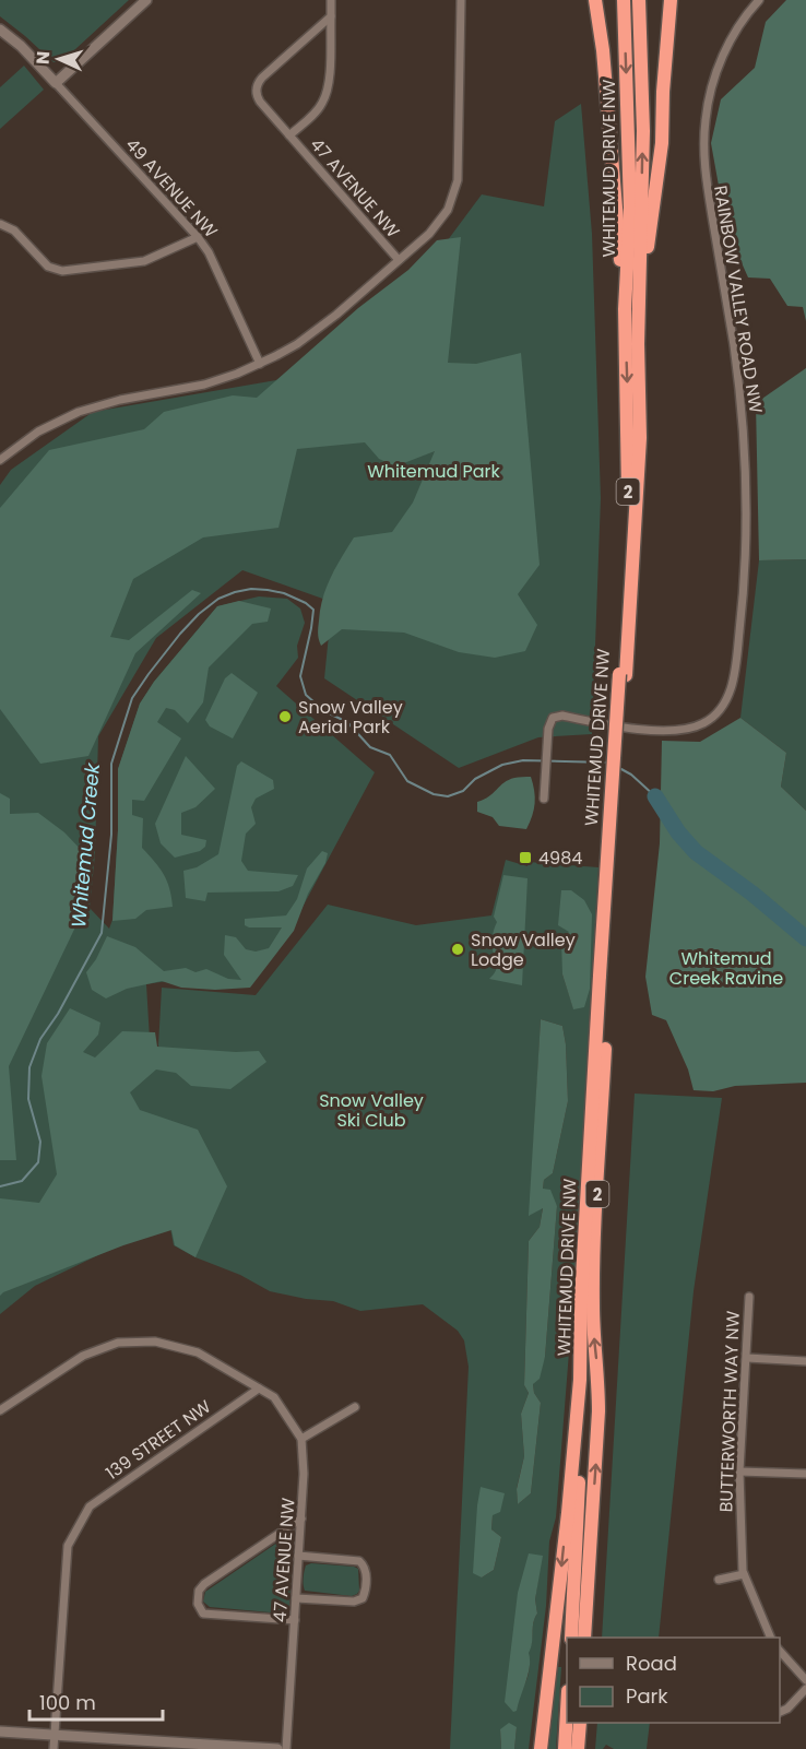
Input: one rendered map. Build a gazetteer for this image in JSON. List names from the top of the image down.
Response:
{
  "streets": {
    "highway": ["WHITEMUD DRIVE NW", "2"],
    "street": [
      "49 AVENUE NW",
      "47 AVENUE NW",
      "RAINBOW VALLEY ROAD NW",
      "BUTTERWORTH WAY NW",
      "139 STREET NW"
    ]
  },
  "crossings": [
    ["47 AVENUE NW", "139 STREET NW"]
  ],
  "water": ["Whitemud Creek"],
  "parks": ["Whitemud Park", "Whitemud Creek Ravine", "Snow Valley Ski Club"],
  "places": {
    "other": ["Snow Valley Aerial Park", "Snow Valley Lodge"],
    "transit": ["4984"]
  },
  "legend": ["Road", "Park"],
  "scale_bar": "100 m",
  "north": "left"
}
